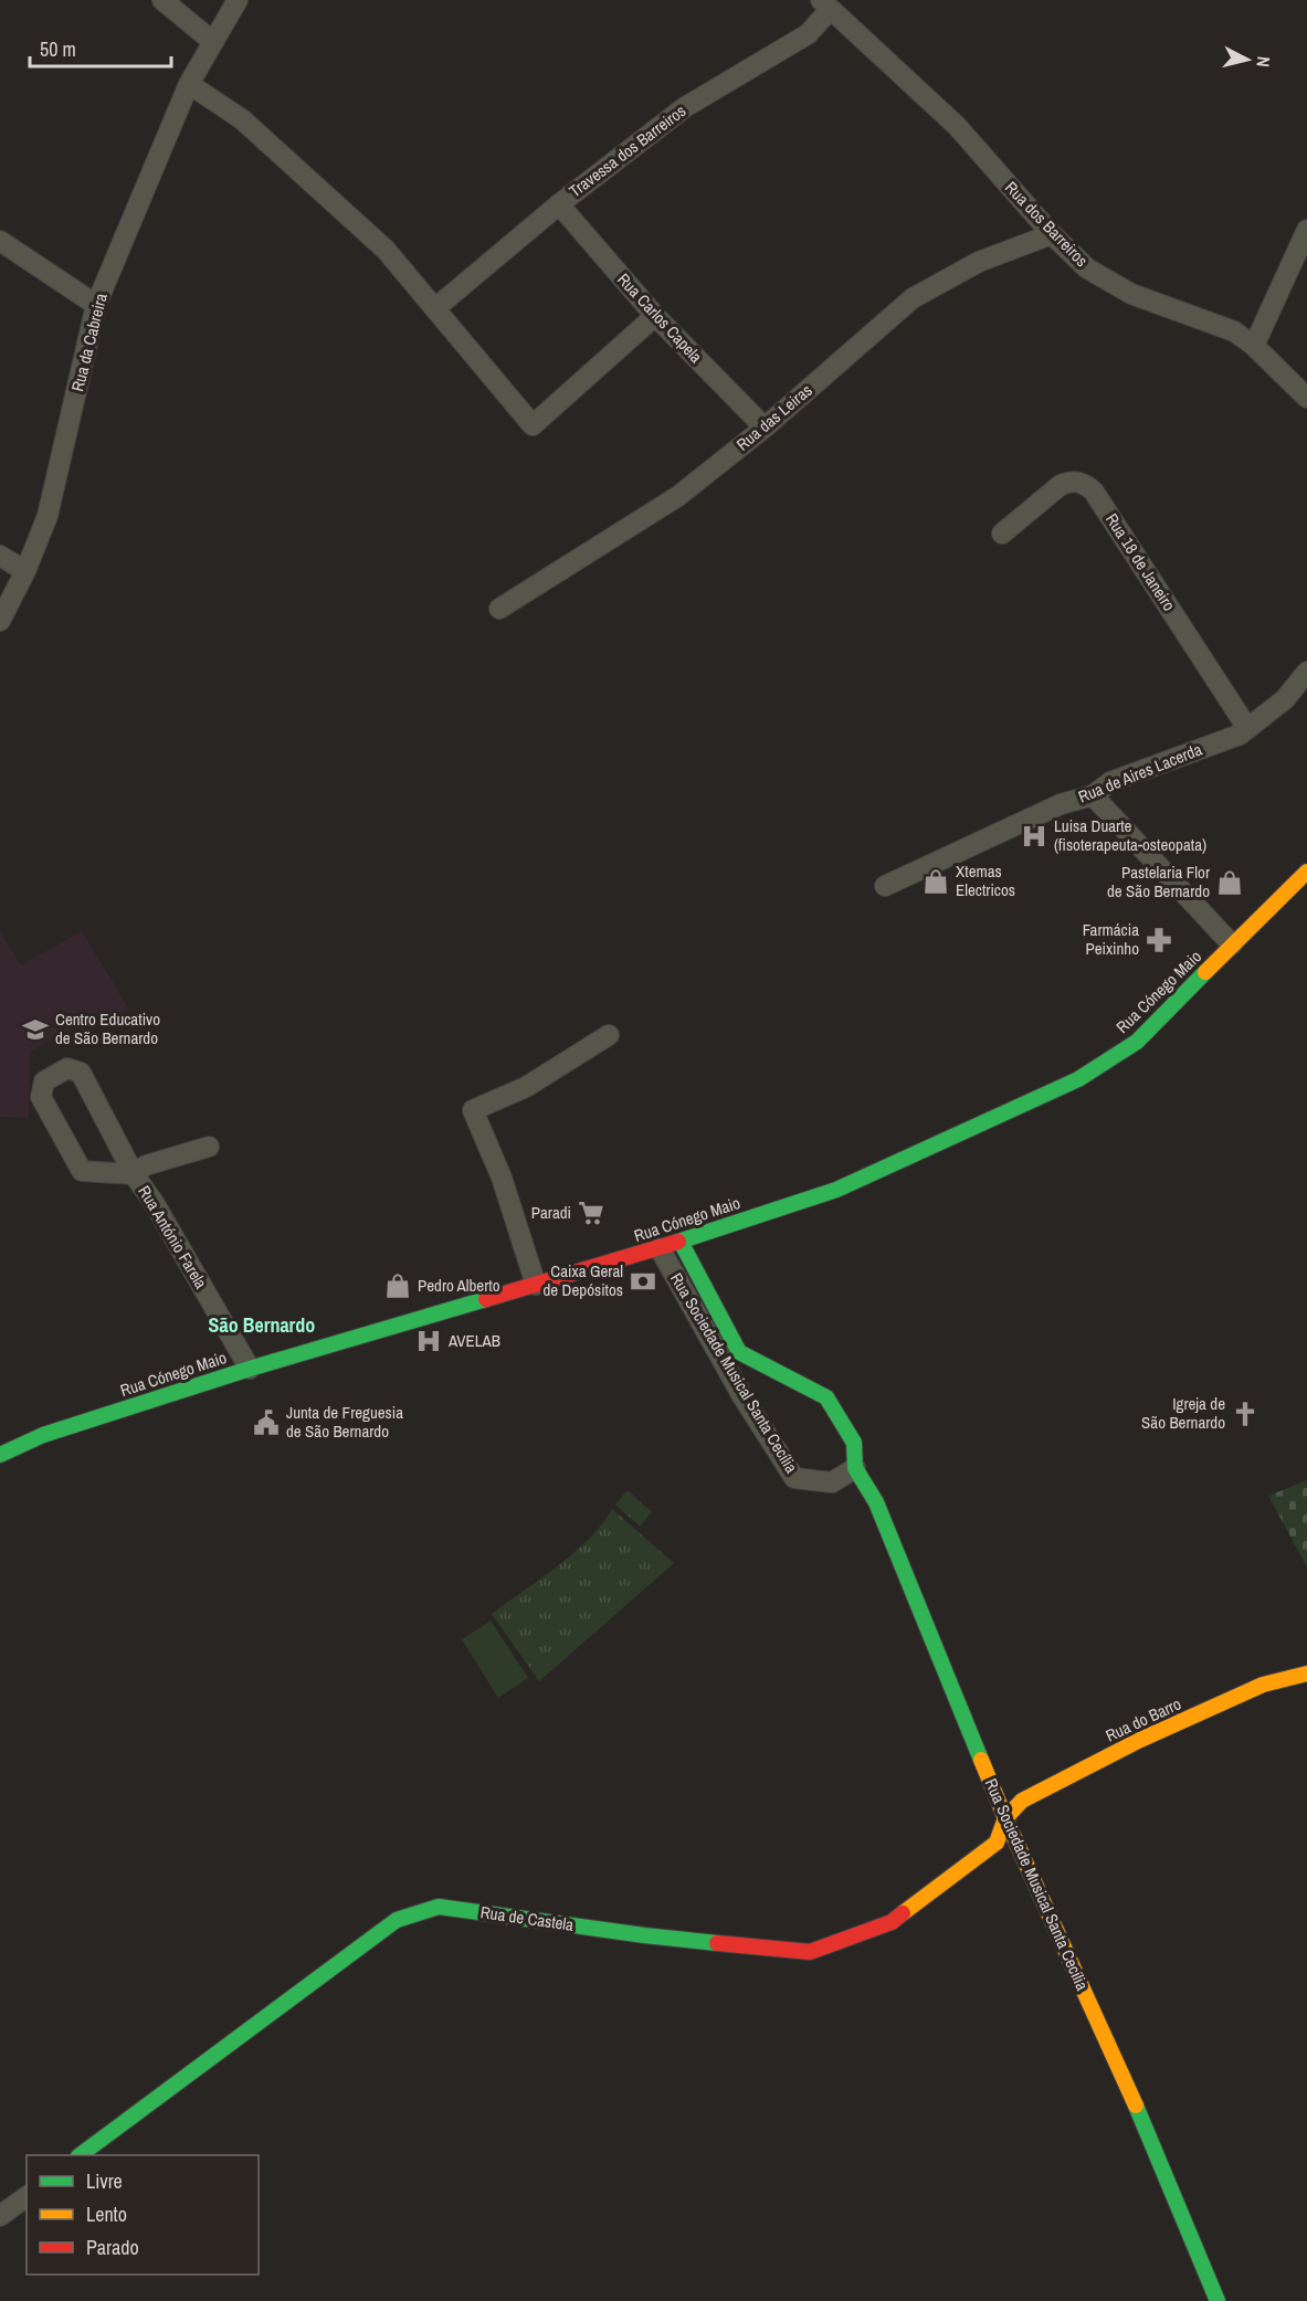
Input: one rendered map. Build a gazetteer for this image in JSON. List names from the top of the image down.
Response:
{
  "streets": {
    "street": [
      "Travessa dos Barreiros",
      "Rua dos Barreiros",
      "Rua Carlos Capela",
      "Rua da Cabreira",
      "Rua das Leiras",
      "Rua 18 de Janeiro",
      "Rua de Aires Lacerda",
      "Rua Cónego Maio",
      "Rua António Farela",
      "Rua Sociedade Musical Santa Cecília",
      "Rua do Barro",
      "Rua de Castela"
    ]
  },
  "crossings": [
    ["Travessa dos Barreiros", "Rua dos Barreiros"],
    ["Travessa dos Barreiros", "Rua Carlos Capela"],
    ["Rua dos Barreiros", "Rua das Leiras"],
    ["Rua Carlos Capela", "Rua das Leiras"],
    ["Rua 18 de Janeiro", "Rua de Aires Lacerda"],
    ["Rua Cónego Maio", "Rua António Farela"],
    ["Rua Cónego Maio", "Rua Sociedade Musical Santa Cecília"],
    ["Rua Sociedade Musical Santa Cecília", "Rua do Barro"],
    ["Rua Sociedade Musical Santa Cecília", "Rua de Castela"],
    ["Rua do Barro", "Rua de Castela"]
  ],
  "districts": ["São Bernardo"],
  "places": {
    "hospital": ["Luisa Duarte (fisoterapeuta-osteopata)", "AVELAB"],
    "shop": ["Xtemas Electricos", "Pastelaria Flor de São Bernardo", "Pedro Alberto"],
    "pharmacy": ["Farmácia Peixinho"],
    "school or university": ["Centro Educativo de São Bernardo"],
    "supermarket": ["Paradi"],
    "bank": ["Caixa Geral de Depósitos"],
    "church": ["Igreja de São Bernardo"],
    "public building": ["Junta de Freguesia de São Bernardo"]
  },
  "legend": ["Livre", "Lento", "Parado"],
  "scale_bar": "50 m",
  "north": "right"
}
